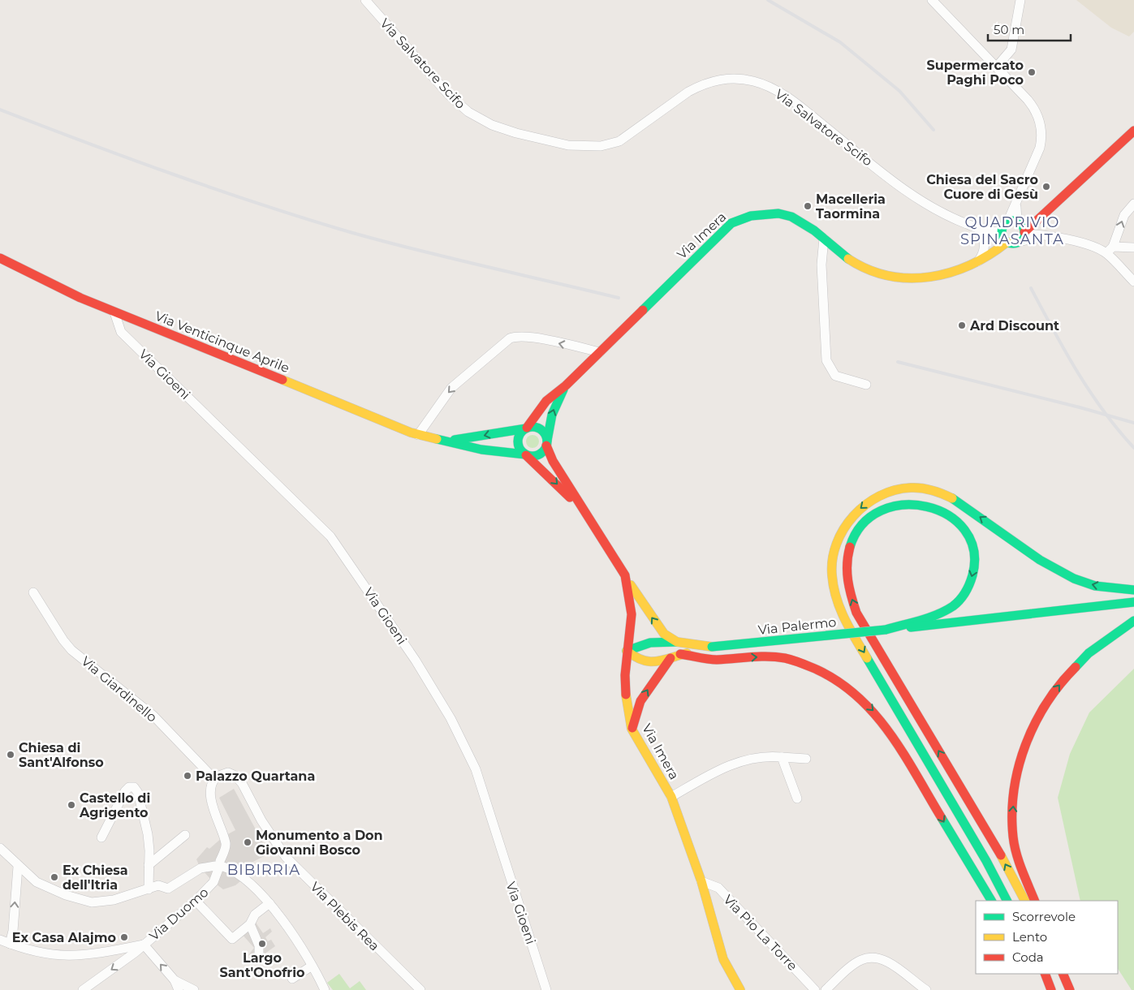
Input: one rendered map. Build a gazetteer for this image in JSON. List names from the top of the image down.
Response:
{
  "streets": {
    "main road": ["Via Imera", "Via Venticinque Aprile", "Via Palermo"],
    "street": [
      "Via Salvatore Scifo",
      "Via Gioeni",
      "Via Giardinello",
      "Via Duomo",
      "Via Plebis Rea",
      "Via Pio La Torre"
    ]
  },
  "crossings": [
    ["Via Salvatore Scifo", "Via Imera"],
    ["Via Imera", "Via Venticinque Aprile"],
    ["Via Imera", "Via Pio La Torre"],
    ["Via Venticinque Aprile", "Via Gioeni"],
    ["Via Giardinello", "Via Plebis Rea"]
  ],
  "districts": ["QUADRIVIO SPINASANTA", "BIBIRRIA"],
  "places": [
    "Supermercato Paghi Poco",
    "Chiesa del Sacro Cuore di Gesù",
    "Macelleria Taormina",
    "Ard Discount",
    "Chiesa di Sant'Alfonso",
    "Palazzo Quartana",
    "Castello di Agrigento",
    "Monumento a Don Giovanni Bosco",
    "Ex Chiesa dell'Itria",
    "Ex Casa Alajmo",
    "Largo Sant'Onofrio"
  ],
  "legend": ["Scorrevole", "Lento", "Coda"],
  "scale_bar": "50 m"
}
